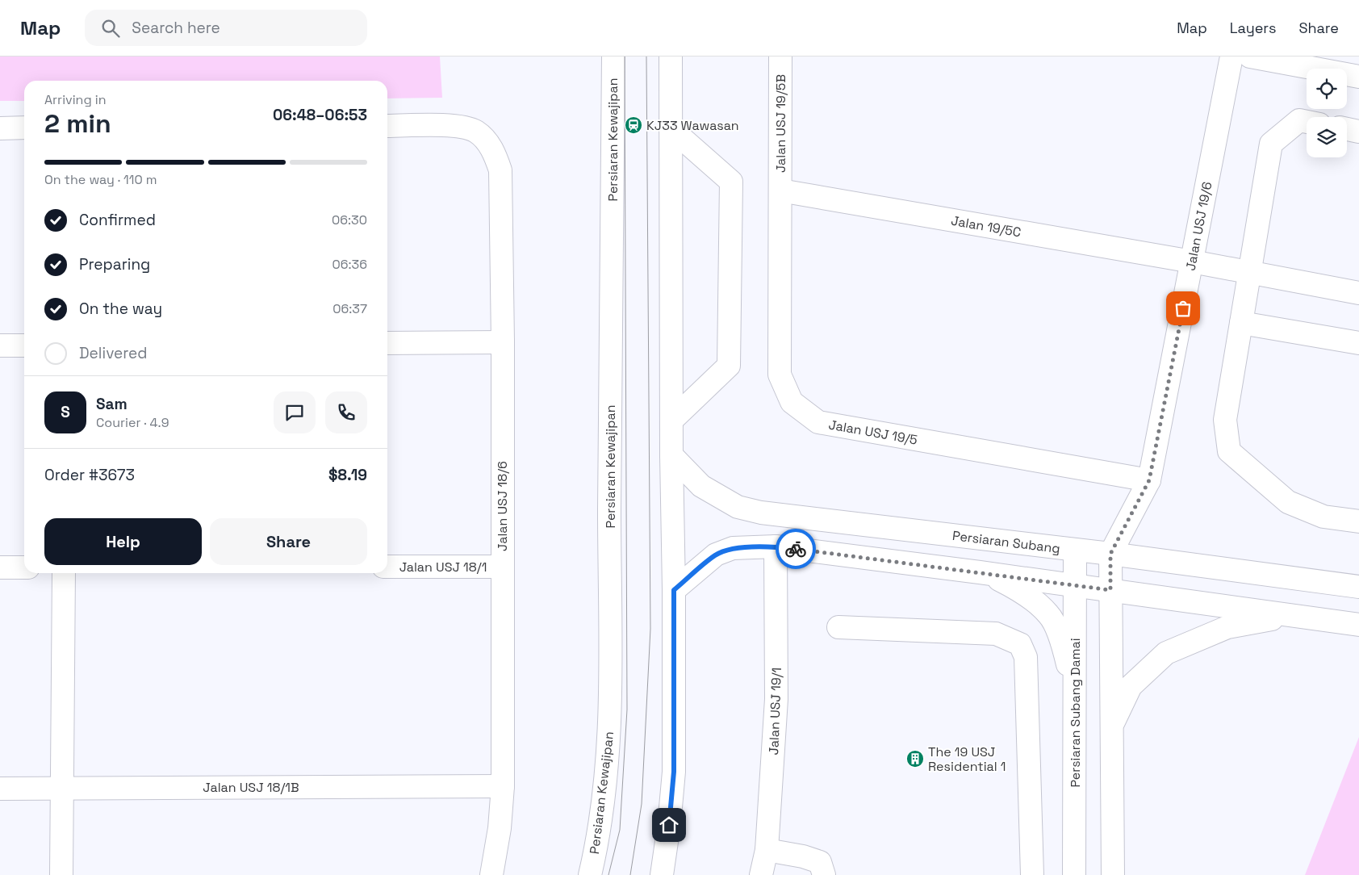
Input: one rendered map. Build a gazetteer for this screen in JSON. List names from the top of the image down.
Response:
{
  "streets": {
    "street": [
      "Jalan USJ 19/5B",
      "Persiaran Kewajipan",
      "Jalan 19/5C",
      "Jalan USJ 19/6",
      "Jalan USJ 19/5",
      "Jalan USJ 18/6",
      "Persiaran Subang",
      "Jalan USJ 18/1",
      "Jalan USJ 19/1",
      "Persiaran Subang Damai",
      "Jalan USJ 18/1B"
    ]
  },
  "crossings": [
    ["Jalan USJ 19/5B", "Jalan 19/5C"],
    ["Jalan USJ 19/5B", "Jalan USJ 19/5"],
    ["Jalan 19/5C", "Jalan USJ 19/6"],
    ["Jalan 19/5C", "Jalan USJ 19/5"],
    ["Jalan USJ 19/6", "Jalan USJ 19/5"],
    ["Jalan USJ 19/6", "Persiaran Subang"],
    ["Jalan USJ 18/6", "Jalan USJ 18/1"],
    ["Jalan USJ 18/6", "Jalan USJ 18/1B"],
    ["Persiaran Subang", "Persiaran Subang Damai"]
  ],
  "places": {
    "station": ["KJ33 Wawasan"],
    "building": ["The 19 USJ Residential 1"]
  },
  "page": {
    "header": "Map",
    "search": "Search here",
    "nav": ["Map", "Layers", "Share"],
    "heading": ["2 min", "Arriving in", "06:48–06:53"],
    "panel": [
      "Sam",
      "Courier · 4.9",
      "Order #3673",
      "$8.19"
    ],
    "bar": "On the way · 110 m",
    "list": [
      ["Confirmed", "06:30"],
      ["Preparing", "06:36"],
      ["On the way", "06:37"],
      "Delivered"
    ],
    "round": "S",
    "buttons": ["Help", "Share"]
  }
}
